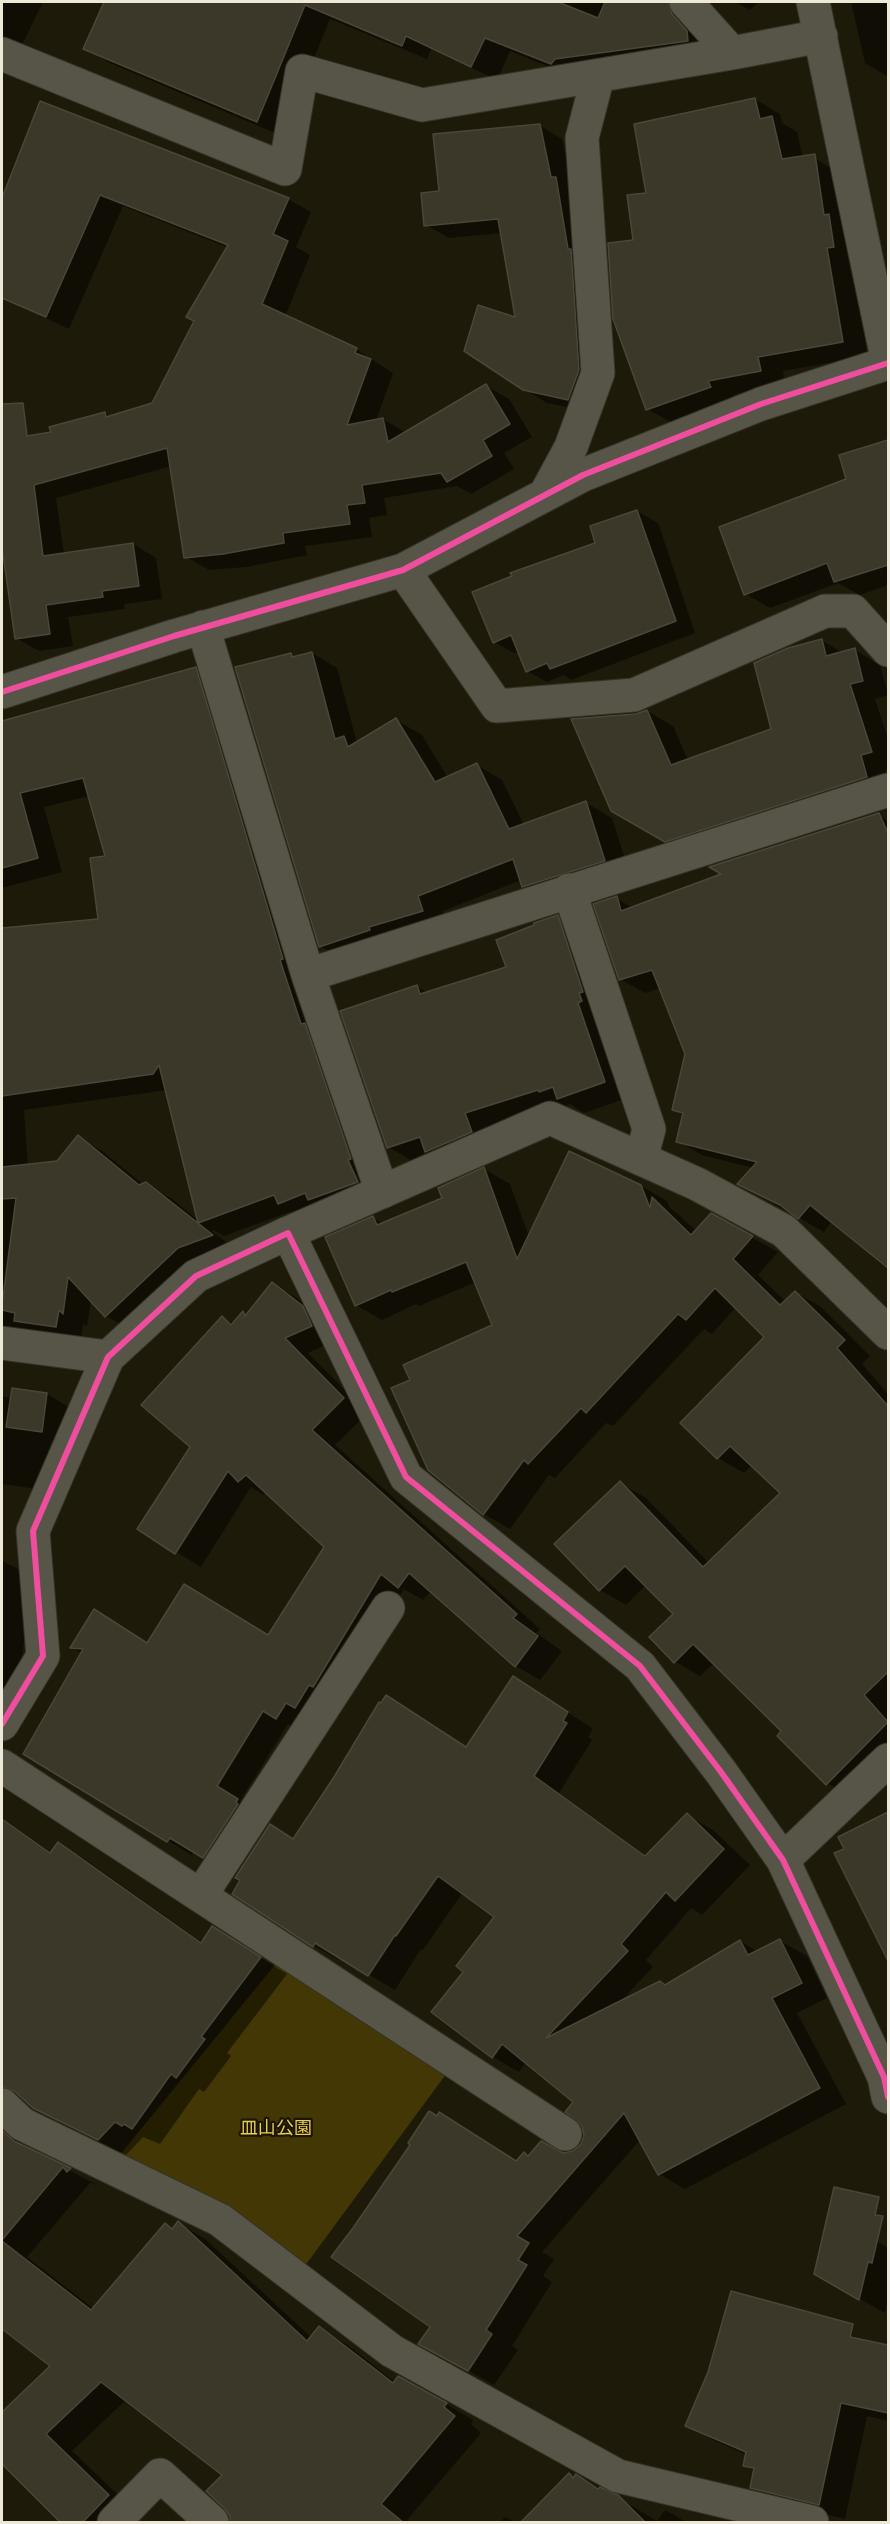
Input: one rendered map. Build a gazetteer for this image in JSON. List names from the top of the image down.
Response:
{
  "parks": ["皿山公園"]
}
